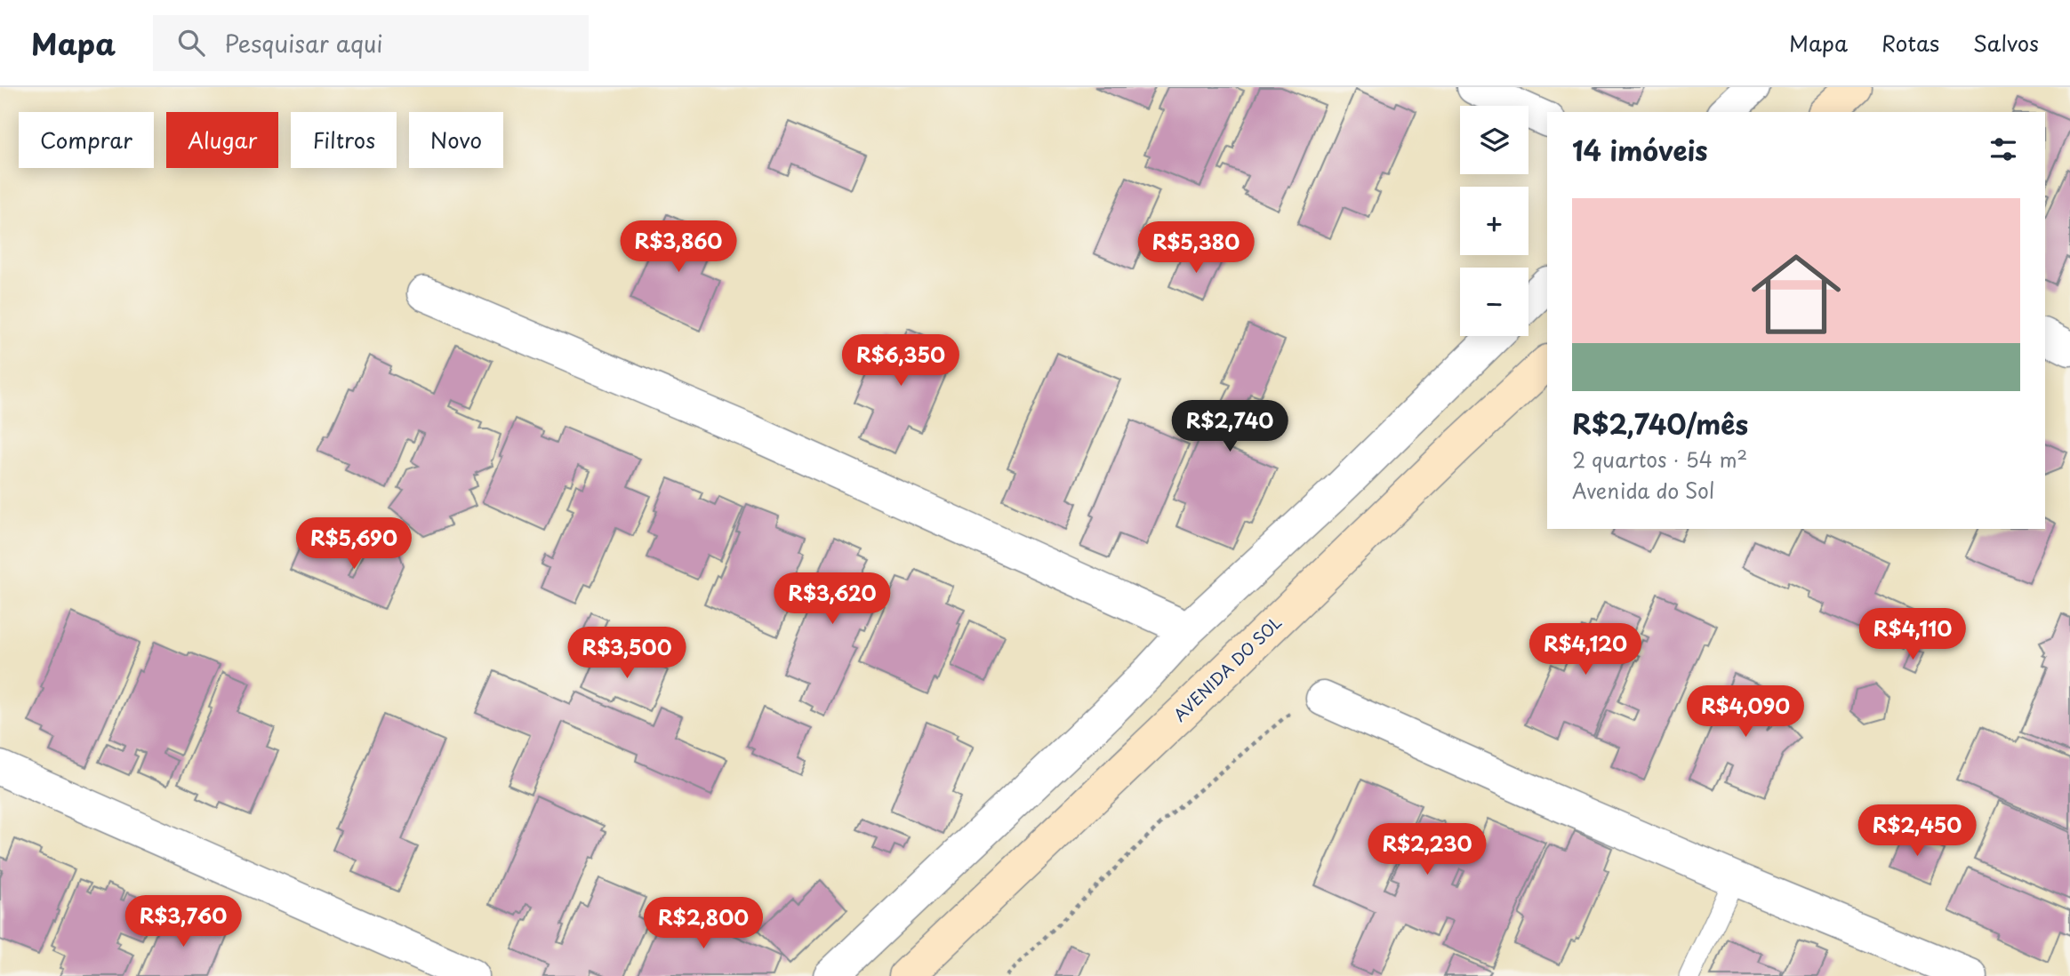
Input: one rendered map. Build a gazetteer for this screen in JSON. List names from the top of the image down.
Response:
{
  "streets": {
    "street": ["AVENIDA DO SOL"]
  },
  "page": {
    "header": "Mapa",
    "search": "Pesquisar aqui",
    "nav": ["Mapa", "Rotas", "Salvos"],
    "map_buttons": ["+", "−"],
    "chip": [
      "Comprar",
      "Alugar",
      "Filtros",
      "Novo"
    ],
    "heading": "14 imóveis",
    "list": [
      {
        "name": "R$2,740/mês",
        "note": "2 quartos · 54 m² · Avenida do Sol"
      }
    ],
    "price": [
      "R$3,860",
      "R$5,380",
      "R$6,350",
      "R$2,740",
      "R$5,690",
      "R$3,620",
      "R$4,110",
      "R$4,120",
      "R$3,500",
      "R$4,090",
      "R$2,450",
      "R$2,230",
      "R$3,760",
      "R$2,800"
    ]
  }
}
